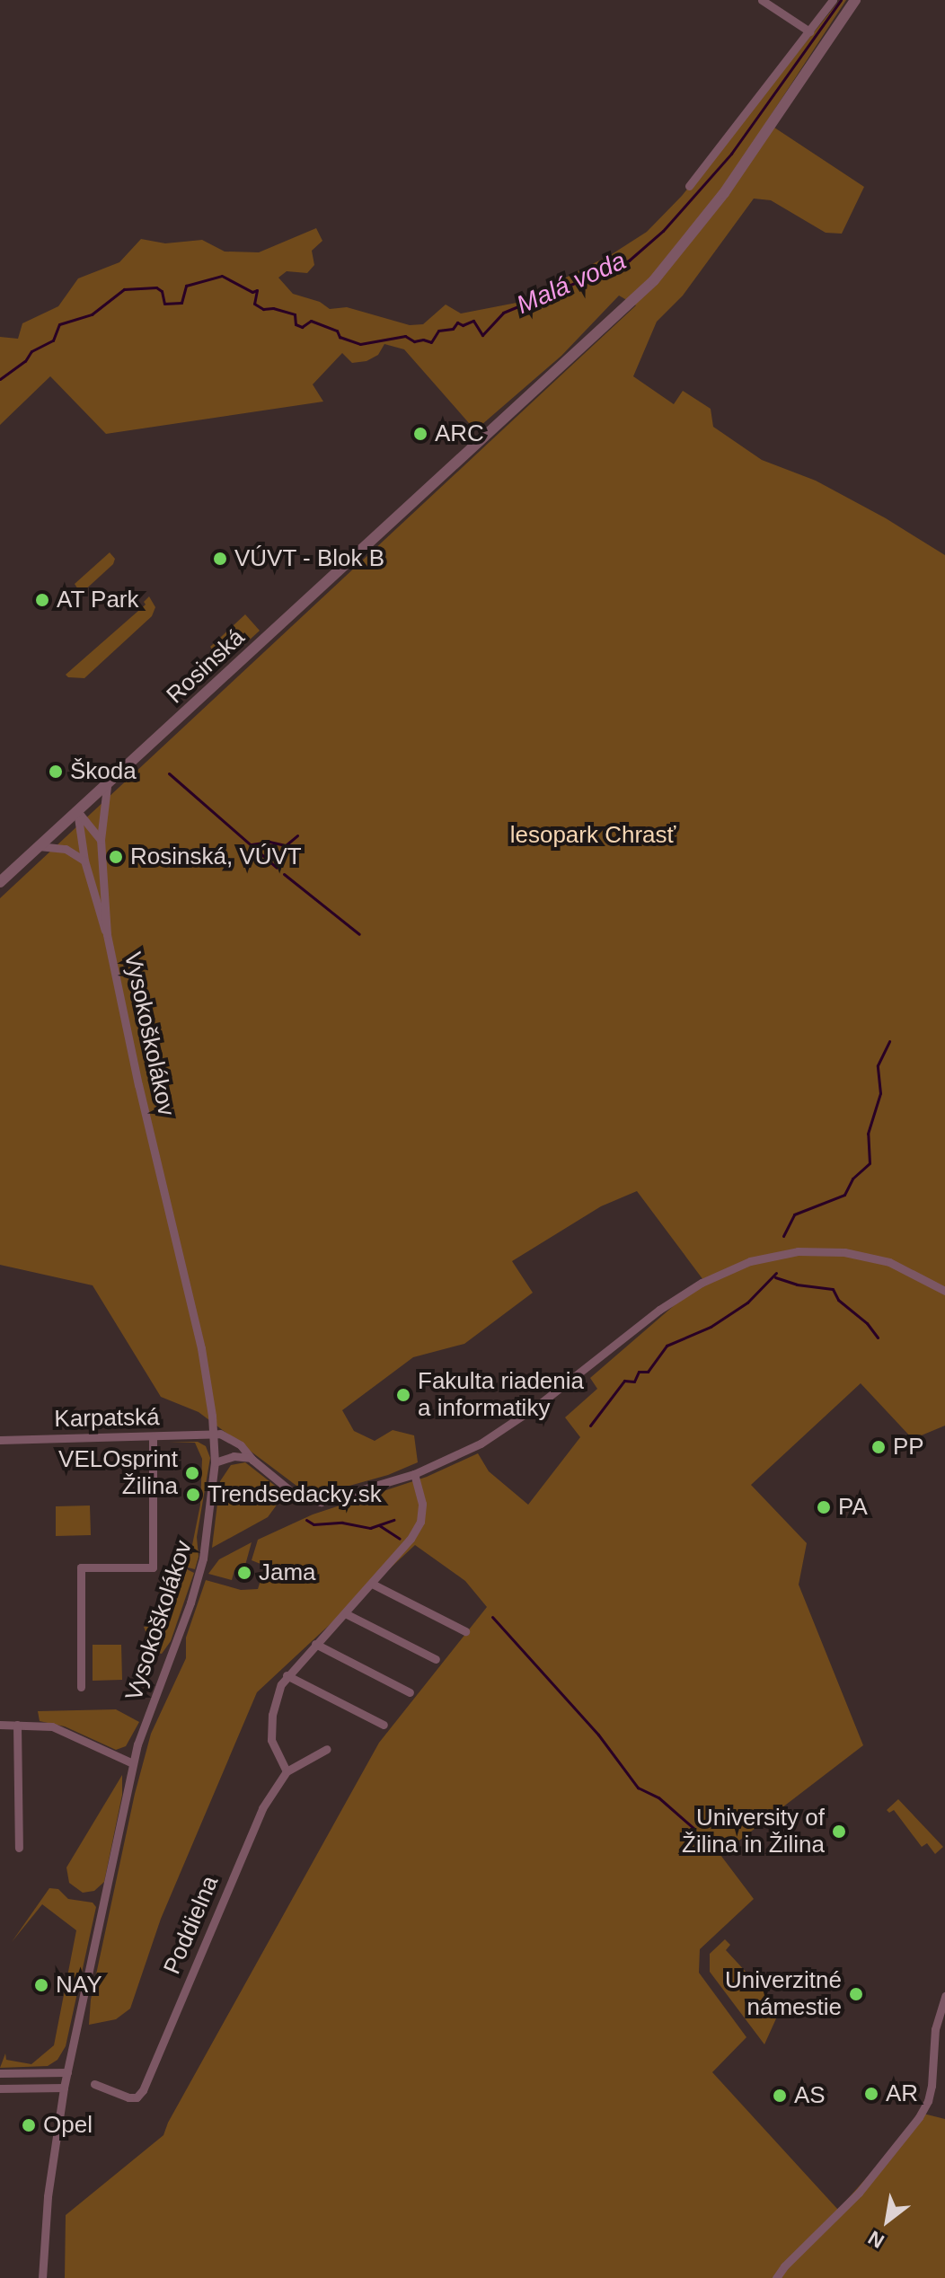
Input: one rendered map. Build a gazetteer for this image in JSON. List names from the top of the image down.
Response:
{
  "streets": {
    "street": [
      "Rosinská",
      "Vysokoškolákov",
      "Karpatská",
      "Poddielna"
    ]
  },
  "crossings": [
    ["Rosinská", "Vysokoškolákov"],
    ["Vysokoškolákov", "Karpatská"]
  ],
  "water": ["Malá voda"],
  "parks": ["lesopark Chrasť"],
  "places": [
    "ARC",
    "VÚVT - Blok B",
    "AT Park",
    "Škoda",
    "Rosinská, VÚVT",
    "Fakulta riadenia a informatiky",
    "PP",
    "VELOsprint Žilina",
    "Trendsedacky.sk",
    "PA",
    "Jama",
    "University of Žilina in Žilina",
    "NAY",
    "Univerzitné námestie",
    "AR",
    "AS",
    "Opel"
  ],
  "north": "bottom left"
}
